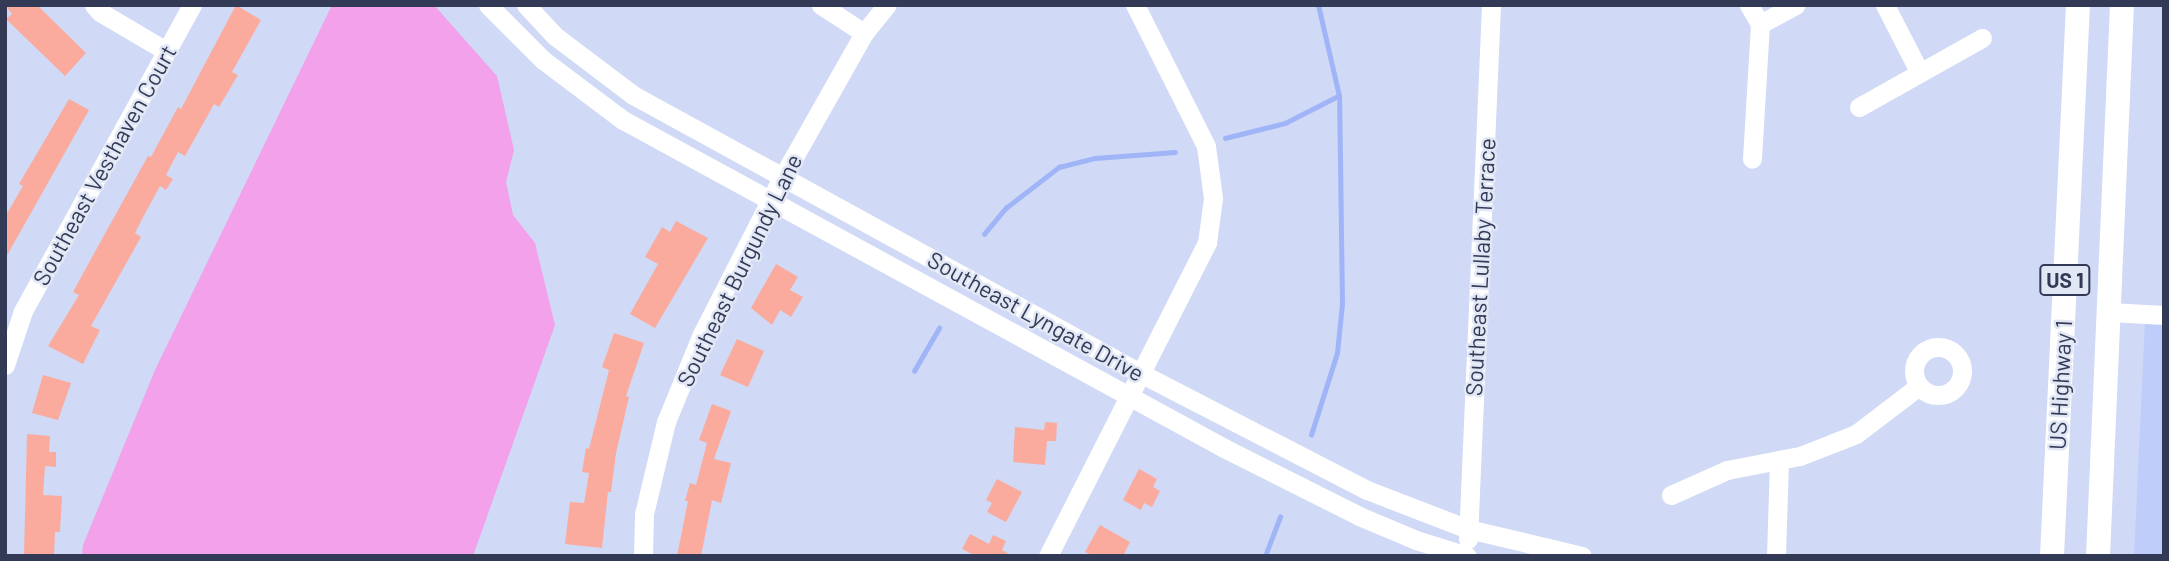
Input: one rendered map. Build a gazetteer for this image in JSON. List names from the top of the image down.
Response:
{
  "streets": {
    "main road": ["US 1", "US Highway 1"],
    "street": [
      "Southeast Vesthaven Court",
      "Southeast Lullaby Terrace",
      "Southeast Burgundy Lane",
      "Southeast Lyngate Drive"
    ]
  },
  "crossings": [
    ["Southeast Lullaby Terrace", "Southeast Lyngate Drive"],
    ["Southeast Burgundy Lane", "Southeast Lyngate Drive"]
  ]
}
